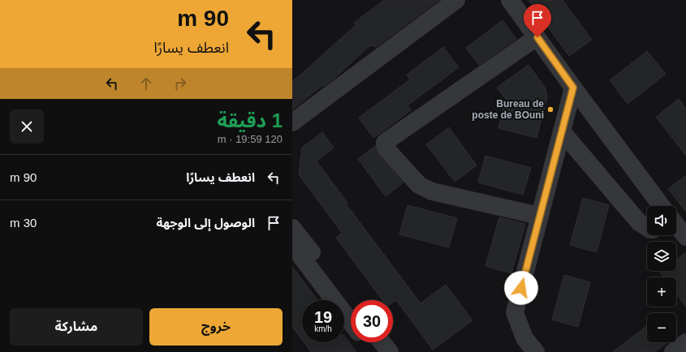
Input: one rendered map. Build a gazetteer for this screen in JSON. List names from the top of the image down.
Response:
{
  "places": ["Bureau de poste de BOuni"],
  "page": {
    "turn": ["90 m", "انعطف يسارًا"],
    "heading": ["1 دقيقة", "120 m · 19:59"],
    "list": [
      {
        "name": "انعطف يسارًا",
        "value": "90 m"
      },
      {
        "name": "الوصول إلى الوجهة",
        "value": "30 m"
      }
    ],
    "map_buttons": ["+", "−"],
    "speed": "19 km/h",
    "limit": "30",
    "buttons": ["خروج", "مشاركة"]
  }
}
